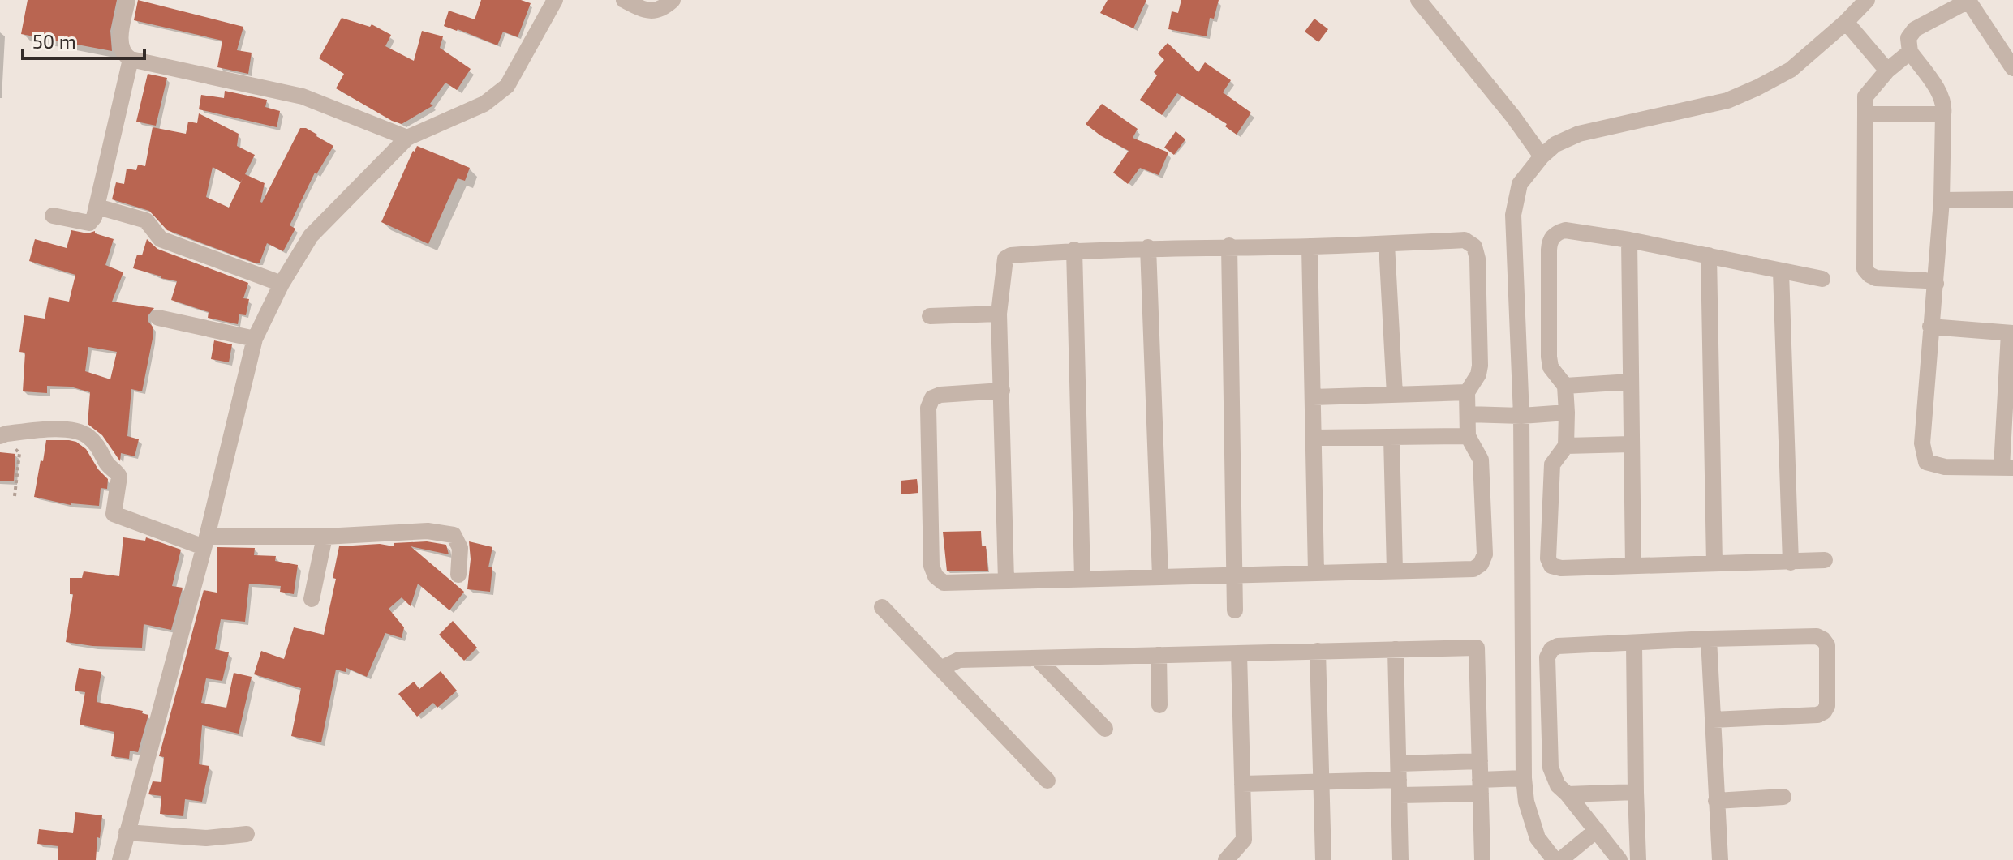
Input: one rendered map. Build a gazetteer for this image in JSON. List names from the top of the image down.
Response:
{
  "scale_bar": "50 m"
}
